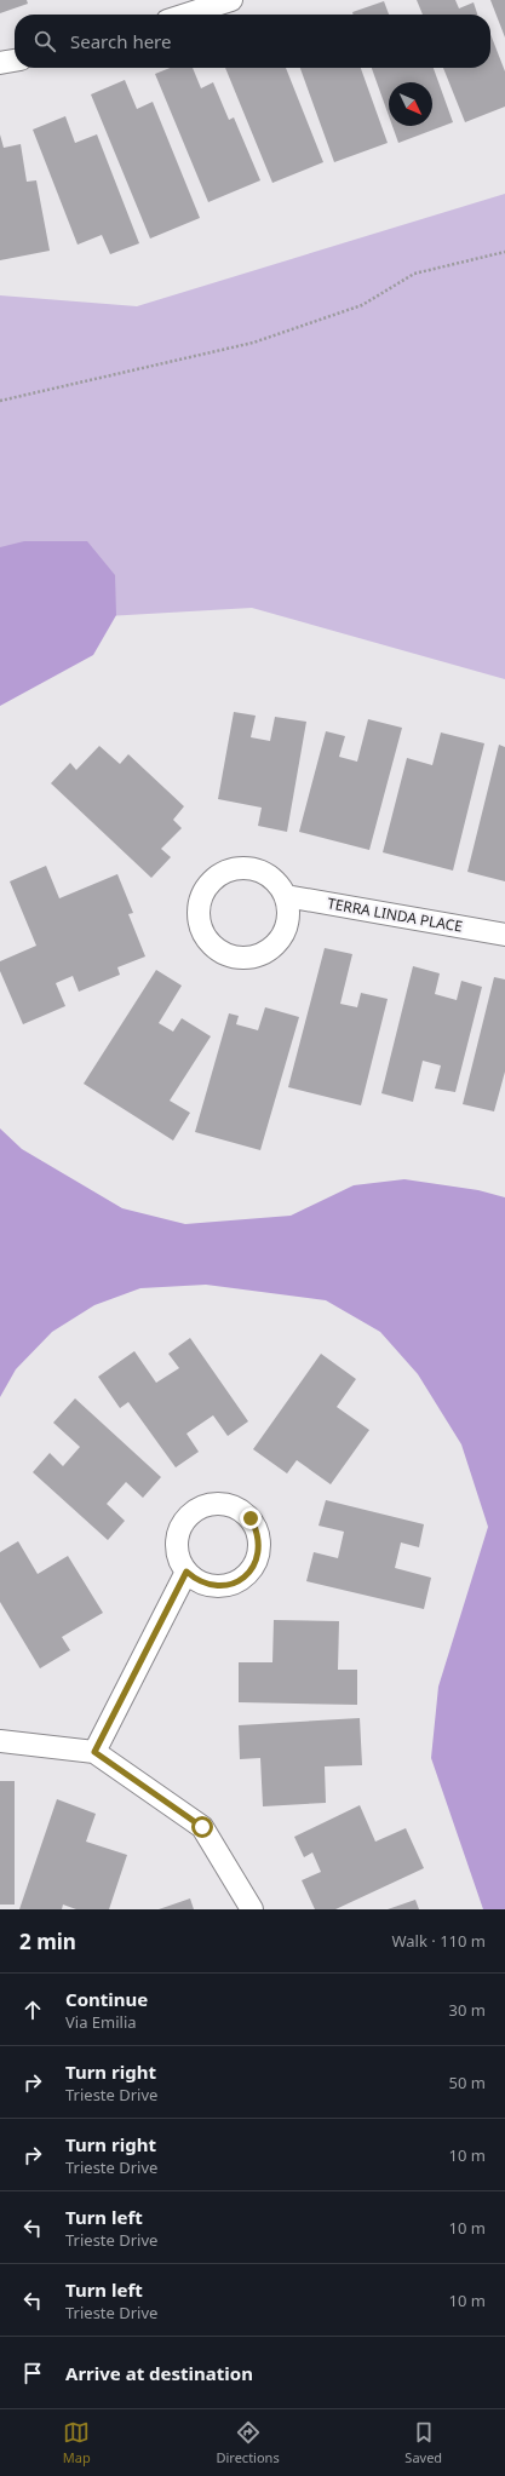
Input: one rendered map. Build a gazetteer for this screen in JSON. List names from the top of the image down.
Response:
{
  "streets": {
    "street": ["TERRA LINDA PLACE"]
  },
  "north": "bottom right",
  "page": {
    "search": "Search here",
    "heading": ["2 min", "Walk · 110 m"],
    "list": [
      ["Continue", "Via Emilia", "30 m"],
      ["Turn right", "Trieste Drive", "50 m"],
      ["Turn right", "Trieste Drive", "10 m"],
      ["Turn left", "Trieste Drive", "10 m"],
      ["Turn left", "Trieste Drive", "10 m"],
      "Arrive at destination"
    ],
    "nav": ["Map", "Directions", "Saved"]
  }
}
